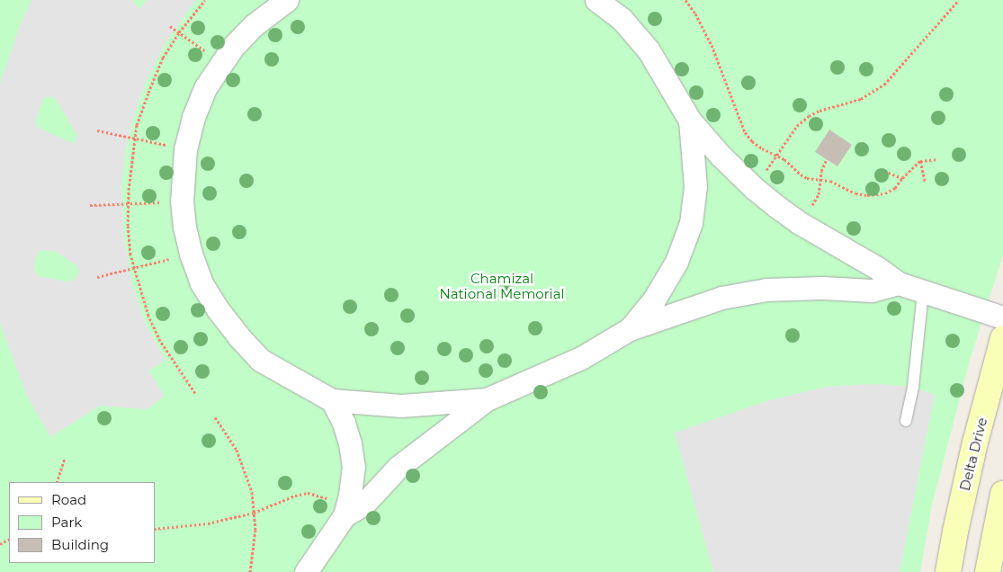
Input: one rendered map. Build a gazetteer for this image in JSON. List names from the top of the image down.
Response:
{
  "streets": {
    "main road": ["Delta Drive"]
  },
  "parks": ["Chamizal National Memorial"],
  "legend": ["Road", "Park", "Building"]
}
